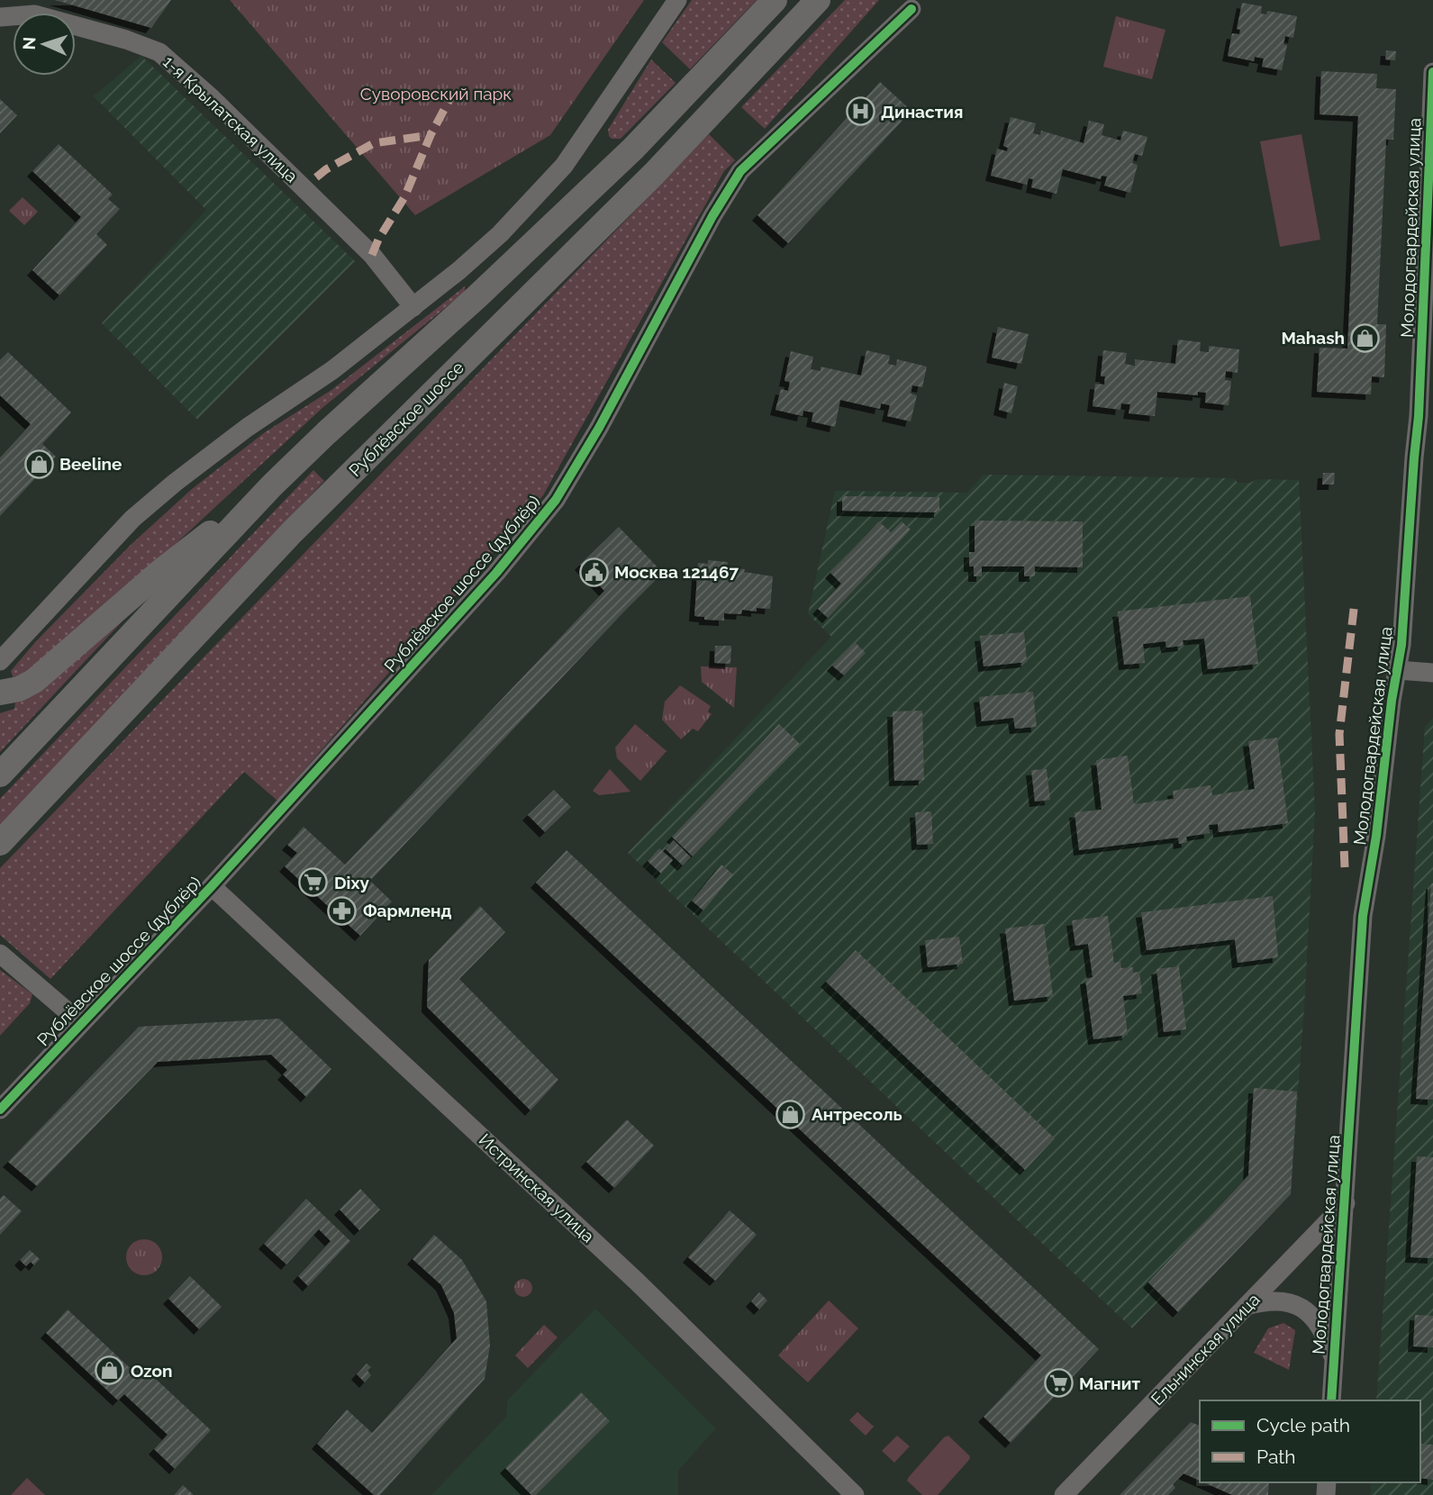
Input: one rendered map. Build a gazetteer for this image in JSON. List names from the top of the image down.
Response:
{
  "streets": {
    "main road": ["Рублёвское шоссе"],
    "street": [
      "1-я Крылатская улица",
      "Молодогвардейская улица",
      "Рублёвское шоссе (дублёр)",
      "Истринская улица",
      "Ельнинская улица"
    ]
  },
  "crossings": [
    ["Молодогвардейская улица", "Ельнинская улица"],
    ["Рублёвское шоссе (дублёр)", "Истринская улица"]
  ],
  "parks": ["Суворовский парк"],
  "places": {
    "hospital": ["Династия"],
    "shop": [
      "Mahash",
      "Beeline",
      "Антресоль",
      "Ozon"
    ],
    "public building": ["Москва 121467"],
    "supermarket": ["Dixy", "Магнит"],
    "pharmacy": ["Фармленд"]
  },
  "legend": ["Cycle path", "Path"],
  "north": "left"
}
